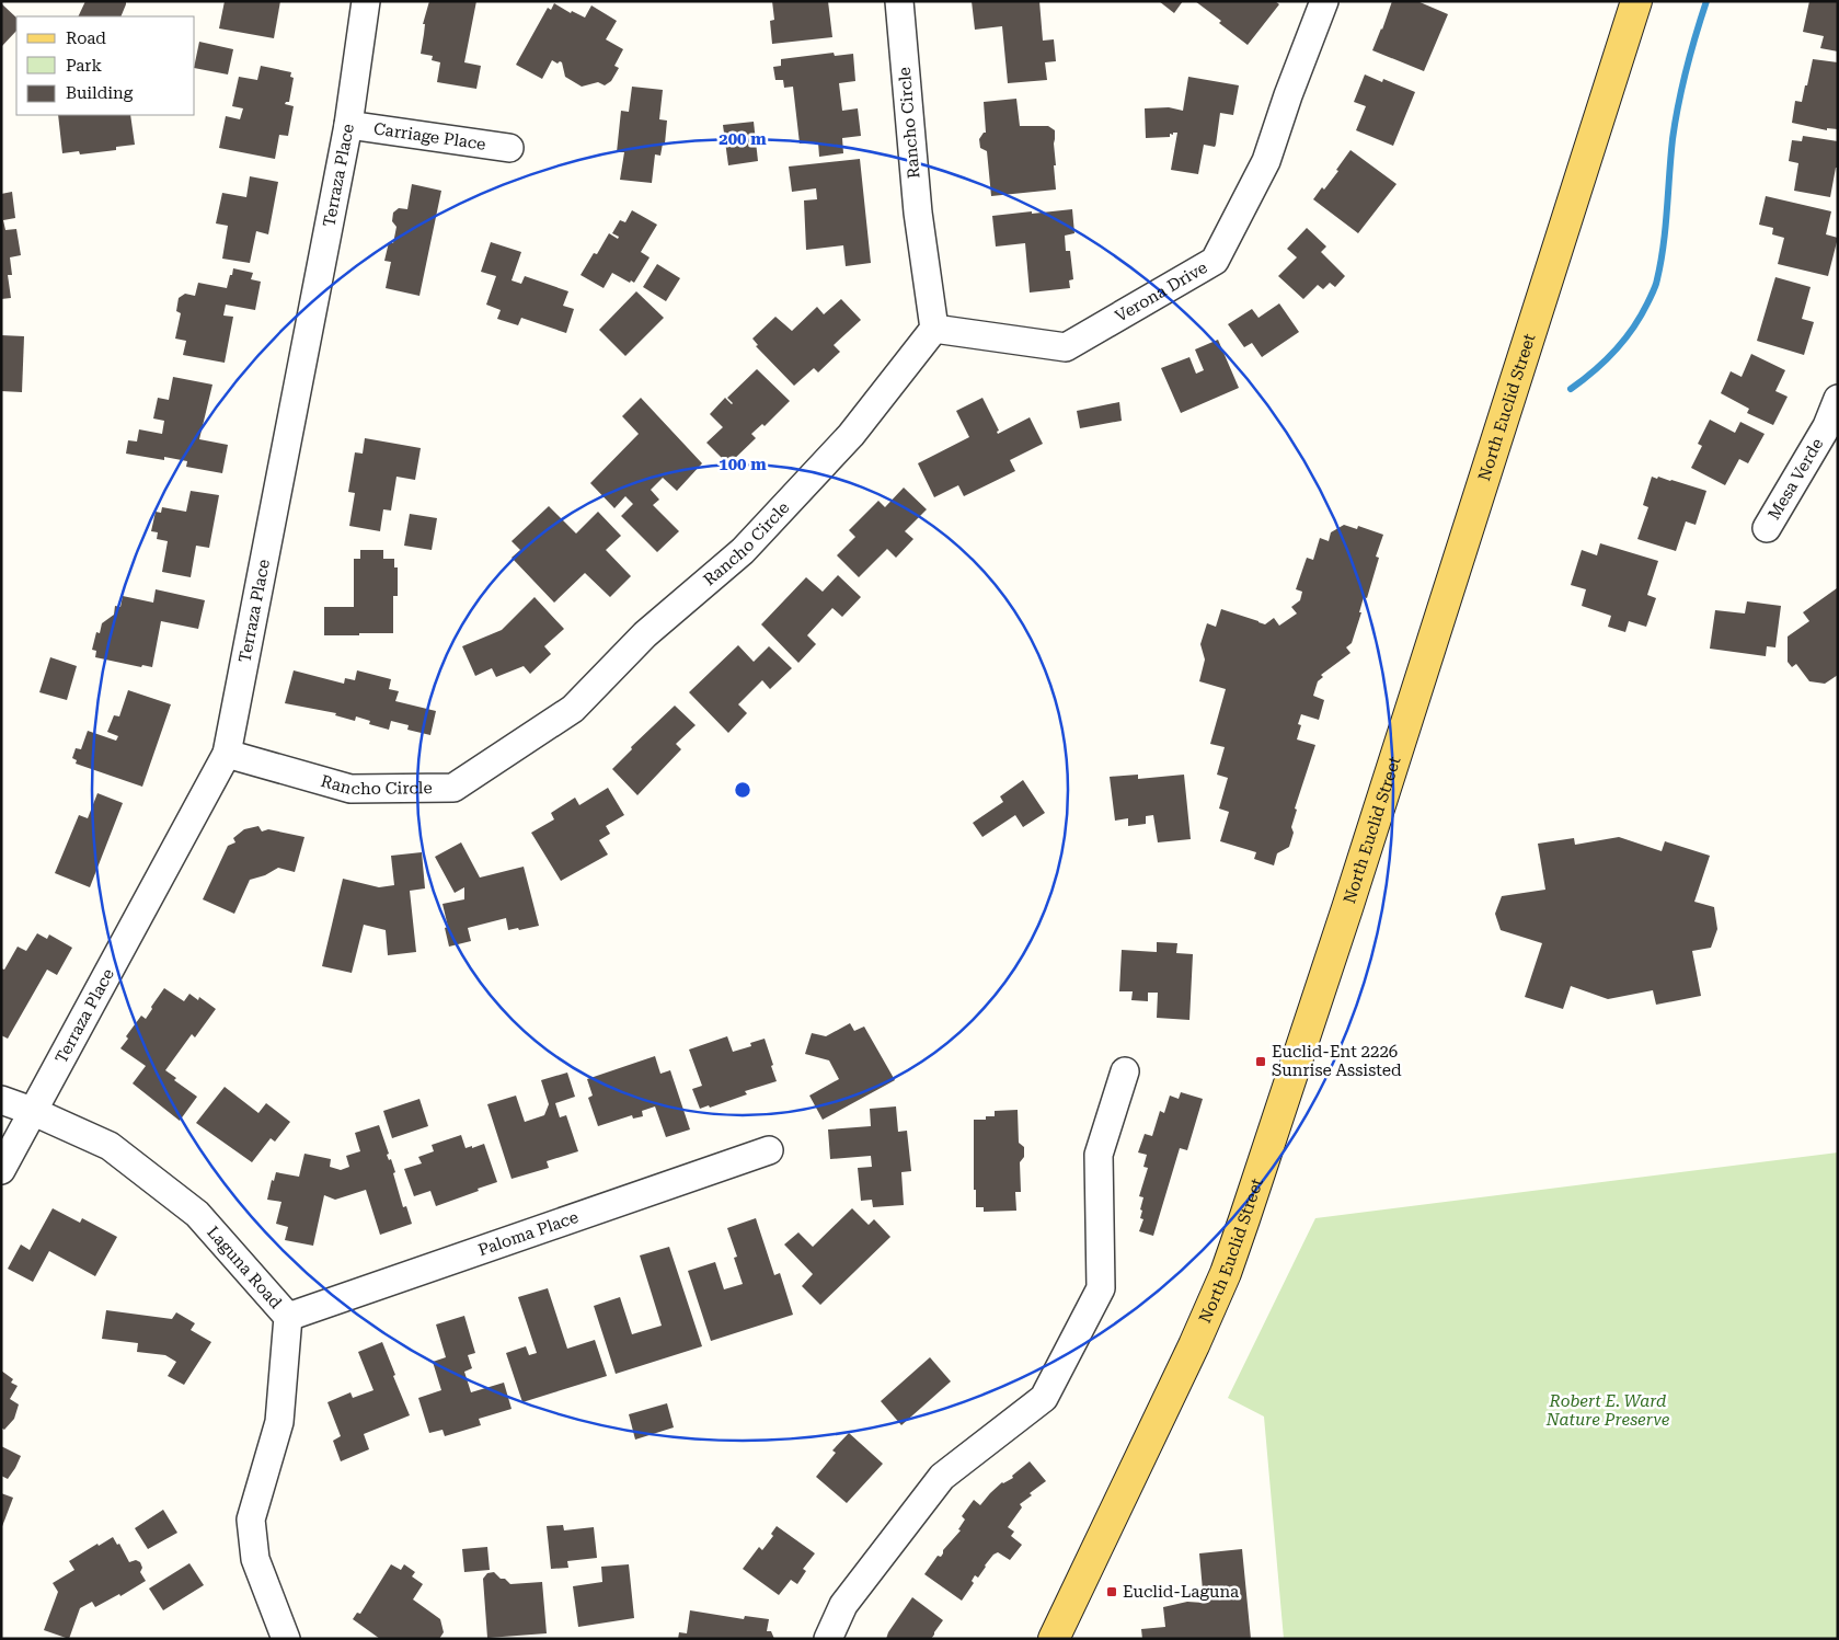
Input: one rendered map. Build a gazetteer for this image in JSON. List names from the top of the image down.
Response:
{
  "streets": {
    "main road": ["North Euclid Street"],
    "street": [
      "Rancho Circle",
      "Carriage Place",
      "Terraza Place",
      "Verona Drive",
      "Mesa Verde",
      "Paloma Place",
      "Laguna Road"
    ]
  },
  "crossings": [
    ["Rancho Circle", "Terraza Place"],
    ["Rancho Circle", "Verona Drive"],
    ["Carriage Place", "Terraza Place"],
    ["Terraza Place", "Laguna Road"],
    ["Paloma Place", "Laguna Road"]
  ],
  "parks": ["Robert E. Ward Nature Preserve"],
  "places": {
    "transit": ["Euclid-Ent 2226 Sunrise Assisted", "Euclid-Laguna"]
  },
  "legend": ["Road", "Park", "Building"],
  "rings": ["200 m", "100 m"]
}
